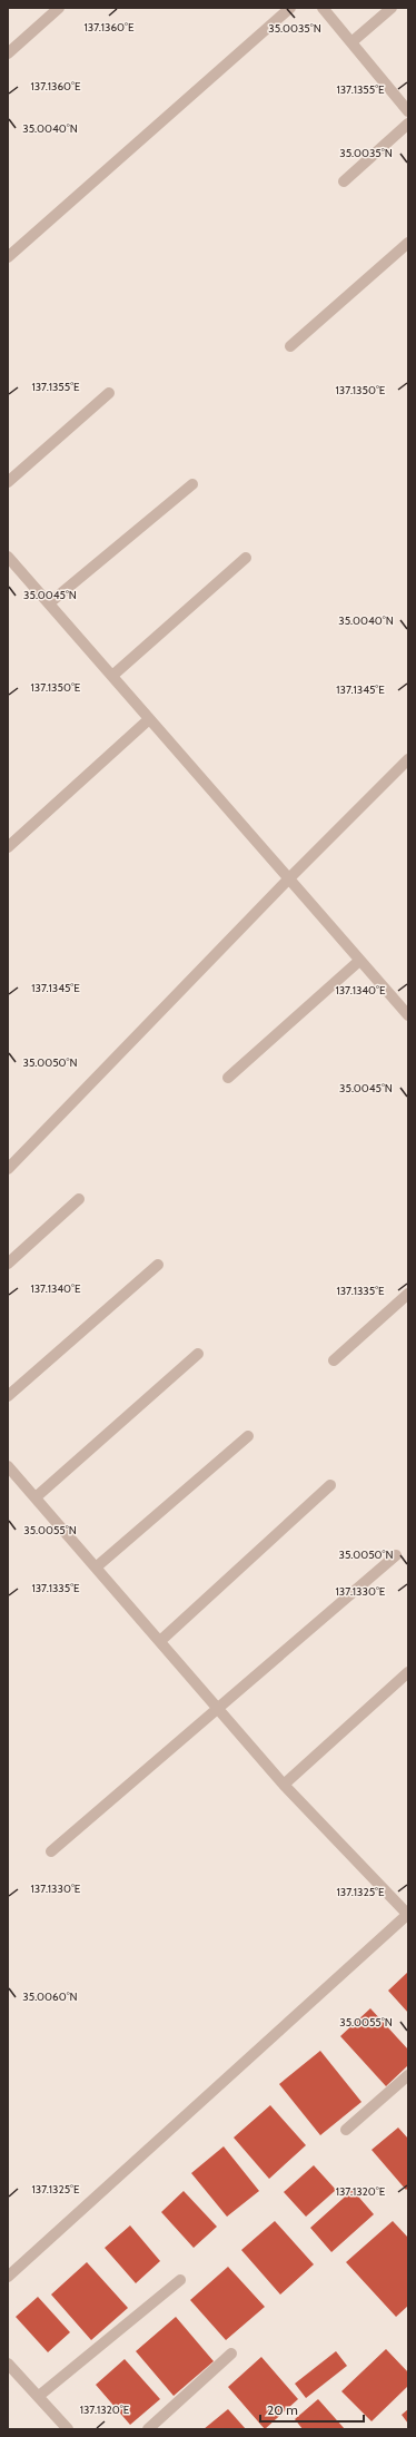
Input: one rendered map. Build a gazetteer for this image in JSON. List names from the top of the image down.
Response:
{
  "scale_bar": "20 m",
  "coordinates": [
    "137.1360°E",
    "35.0035°N",
    "137.1355°E",
    "35.0040°N",
    "137.1350°E",
    "35.0045°N",
    "137.1345°E",
    "137.1340°E",
    "35.0050°N",
    "137.1335°E",
    "35.0055°N",
    "137.1330°E",
    "137.1325°E",
    "35.0060°N",
    "137.1320°E"
  ]
}
